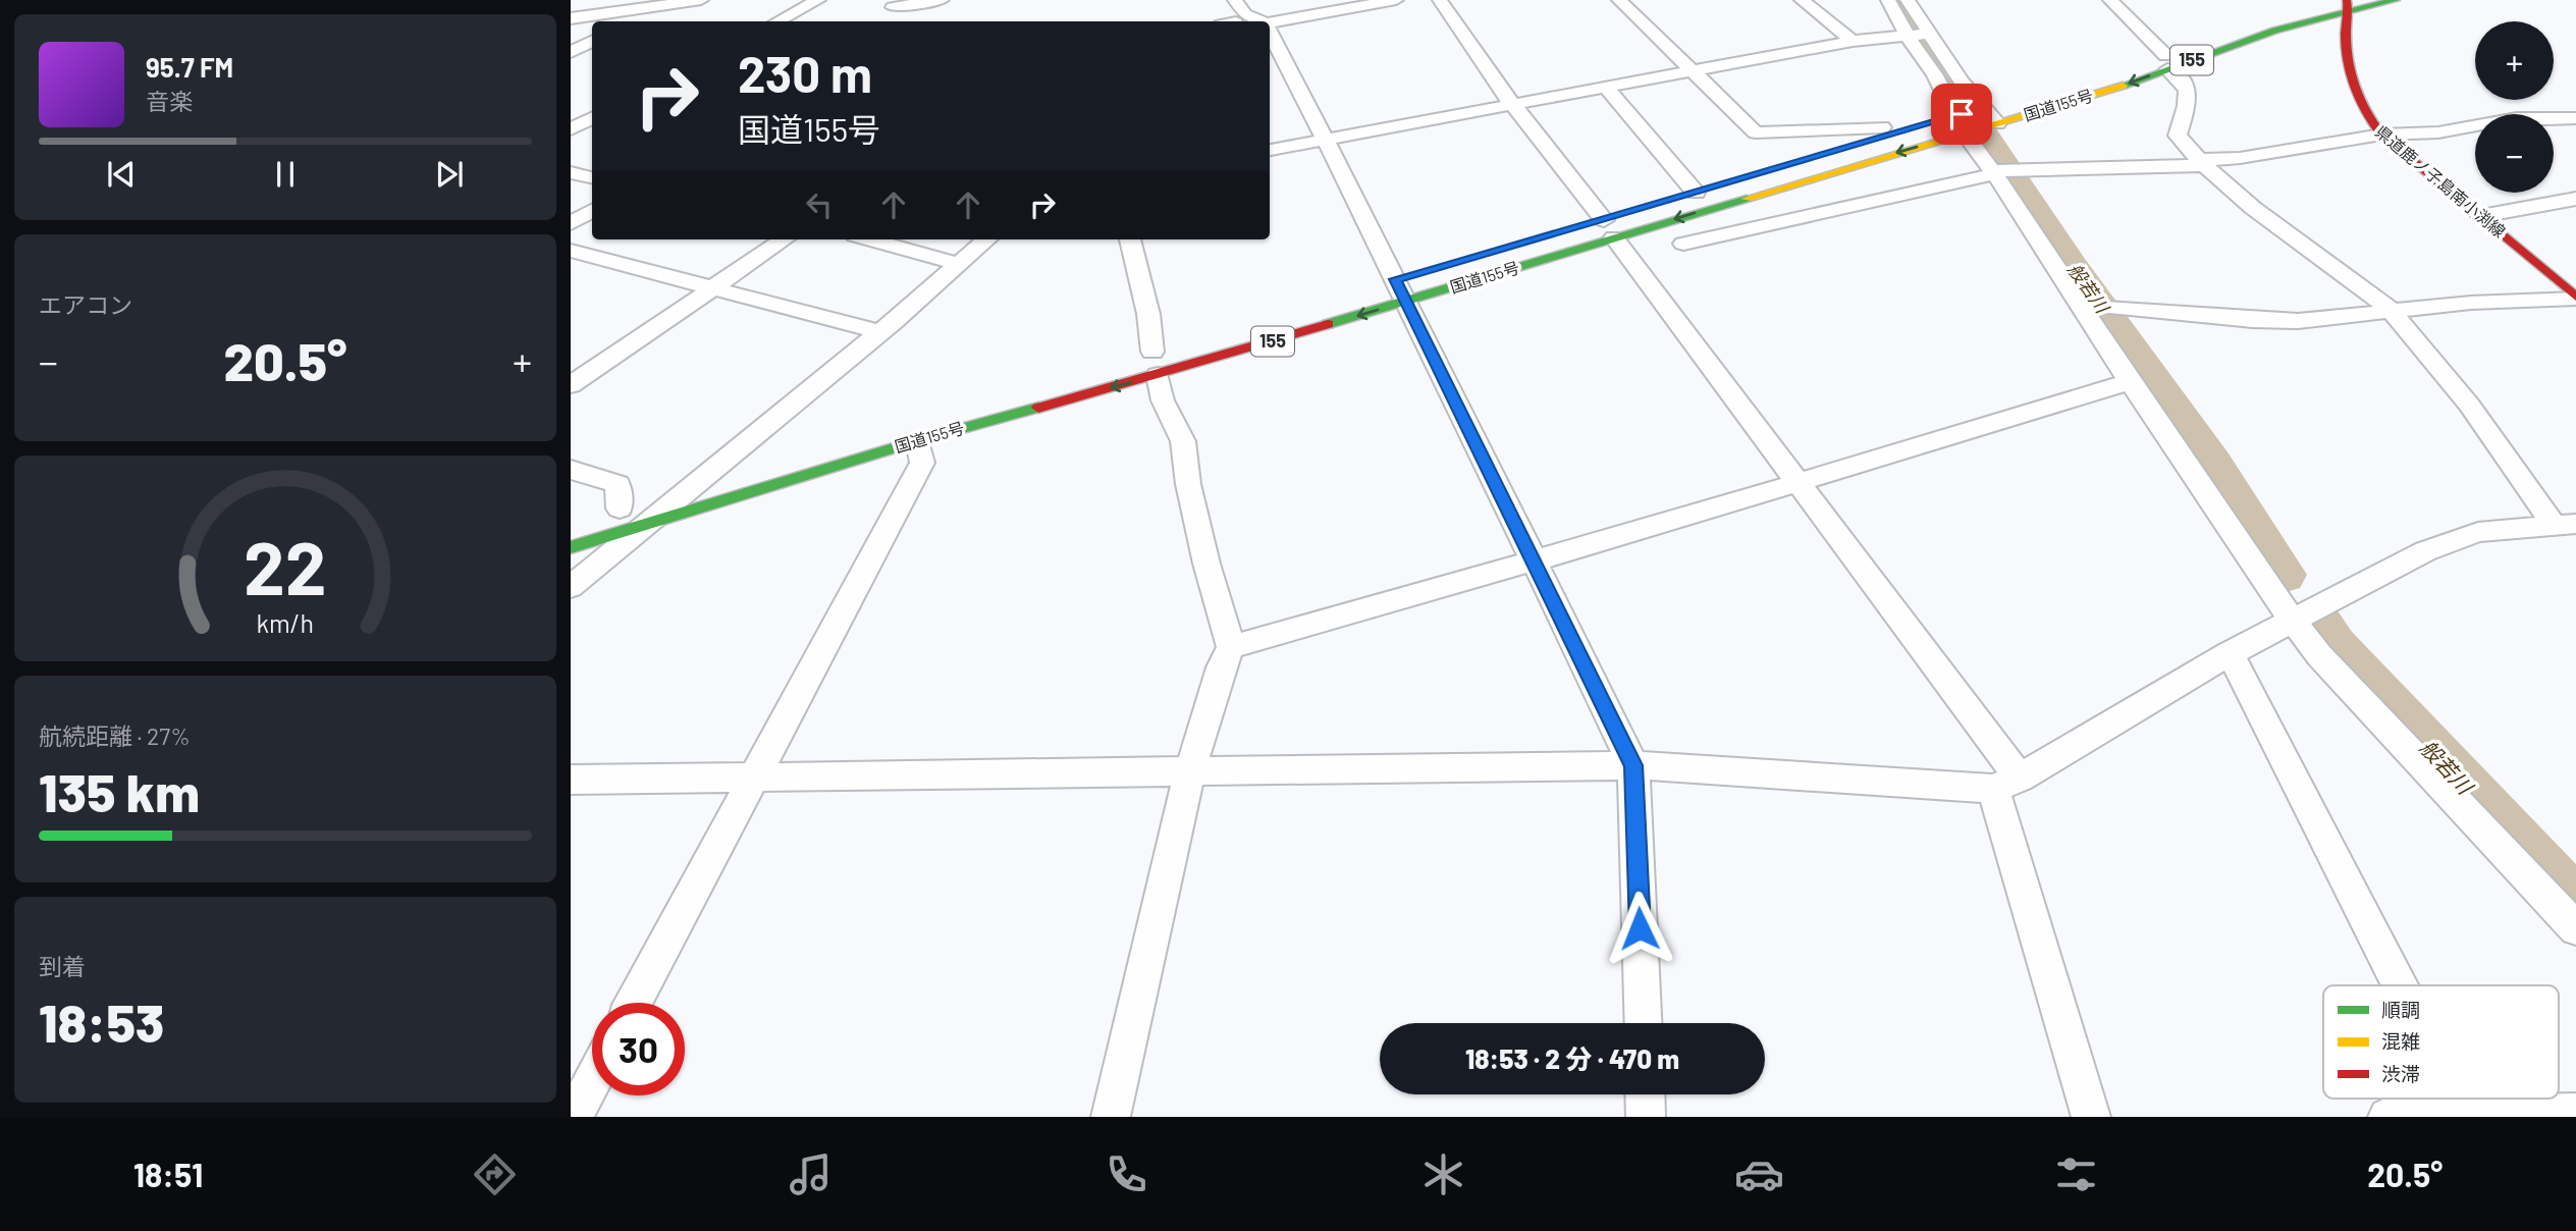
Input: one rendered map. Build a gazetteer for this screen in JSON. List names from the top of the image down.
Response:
{
  "streets": {
    "main road": ["155", "国道155号", "県道鹿ノ子島南小渕線"]
  },
  "crossings": [
    ["国道155号", "県道鹿ノ子島南小渕線"]
  ],
  "one_way": ["国道155号"],
  "water": ["般若川"],
  "legend": ["順調", "混雑", "渋滞"],
  "page": {
    "map_buttons": ["+", "−"],
    "turn": ["230 m", "国道155号"],
    "song": ["95.7 FM", "音楽"],
    "tile": [
      "エアコン",
      ["航続距離 · 27%", "135 km"],
      ["到着", "18:53"]
    ],
    "heat": ["−", "20.5°", "+"],
    "limit": "30",
    "trip": "18:53 · 2 分 · 470 m",
    "tabs": ["18:51", "20.5°"],
    "gauge": ["22", "km/h"]
  }
}
